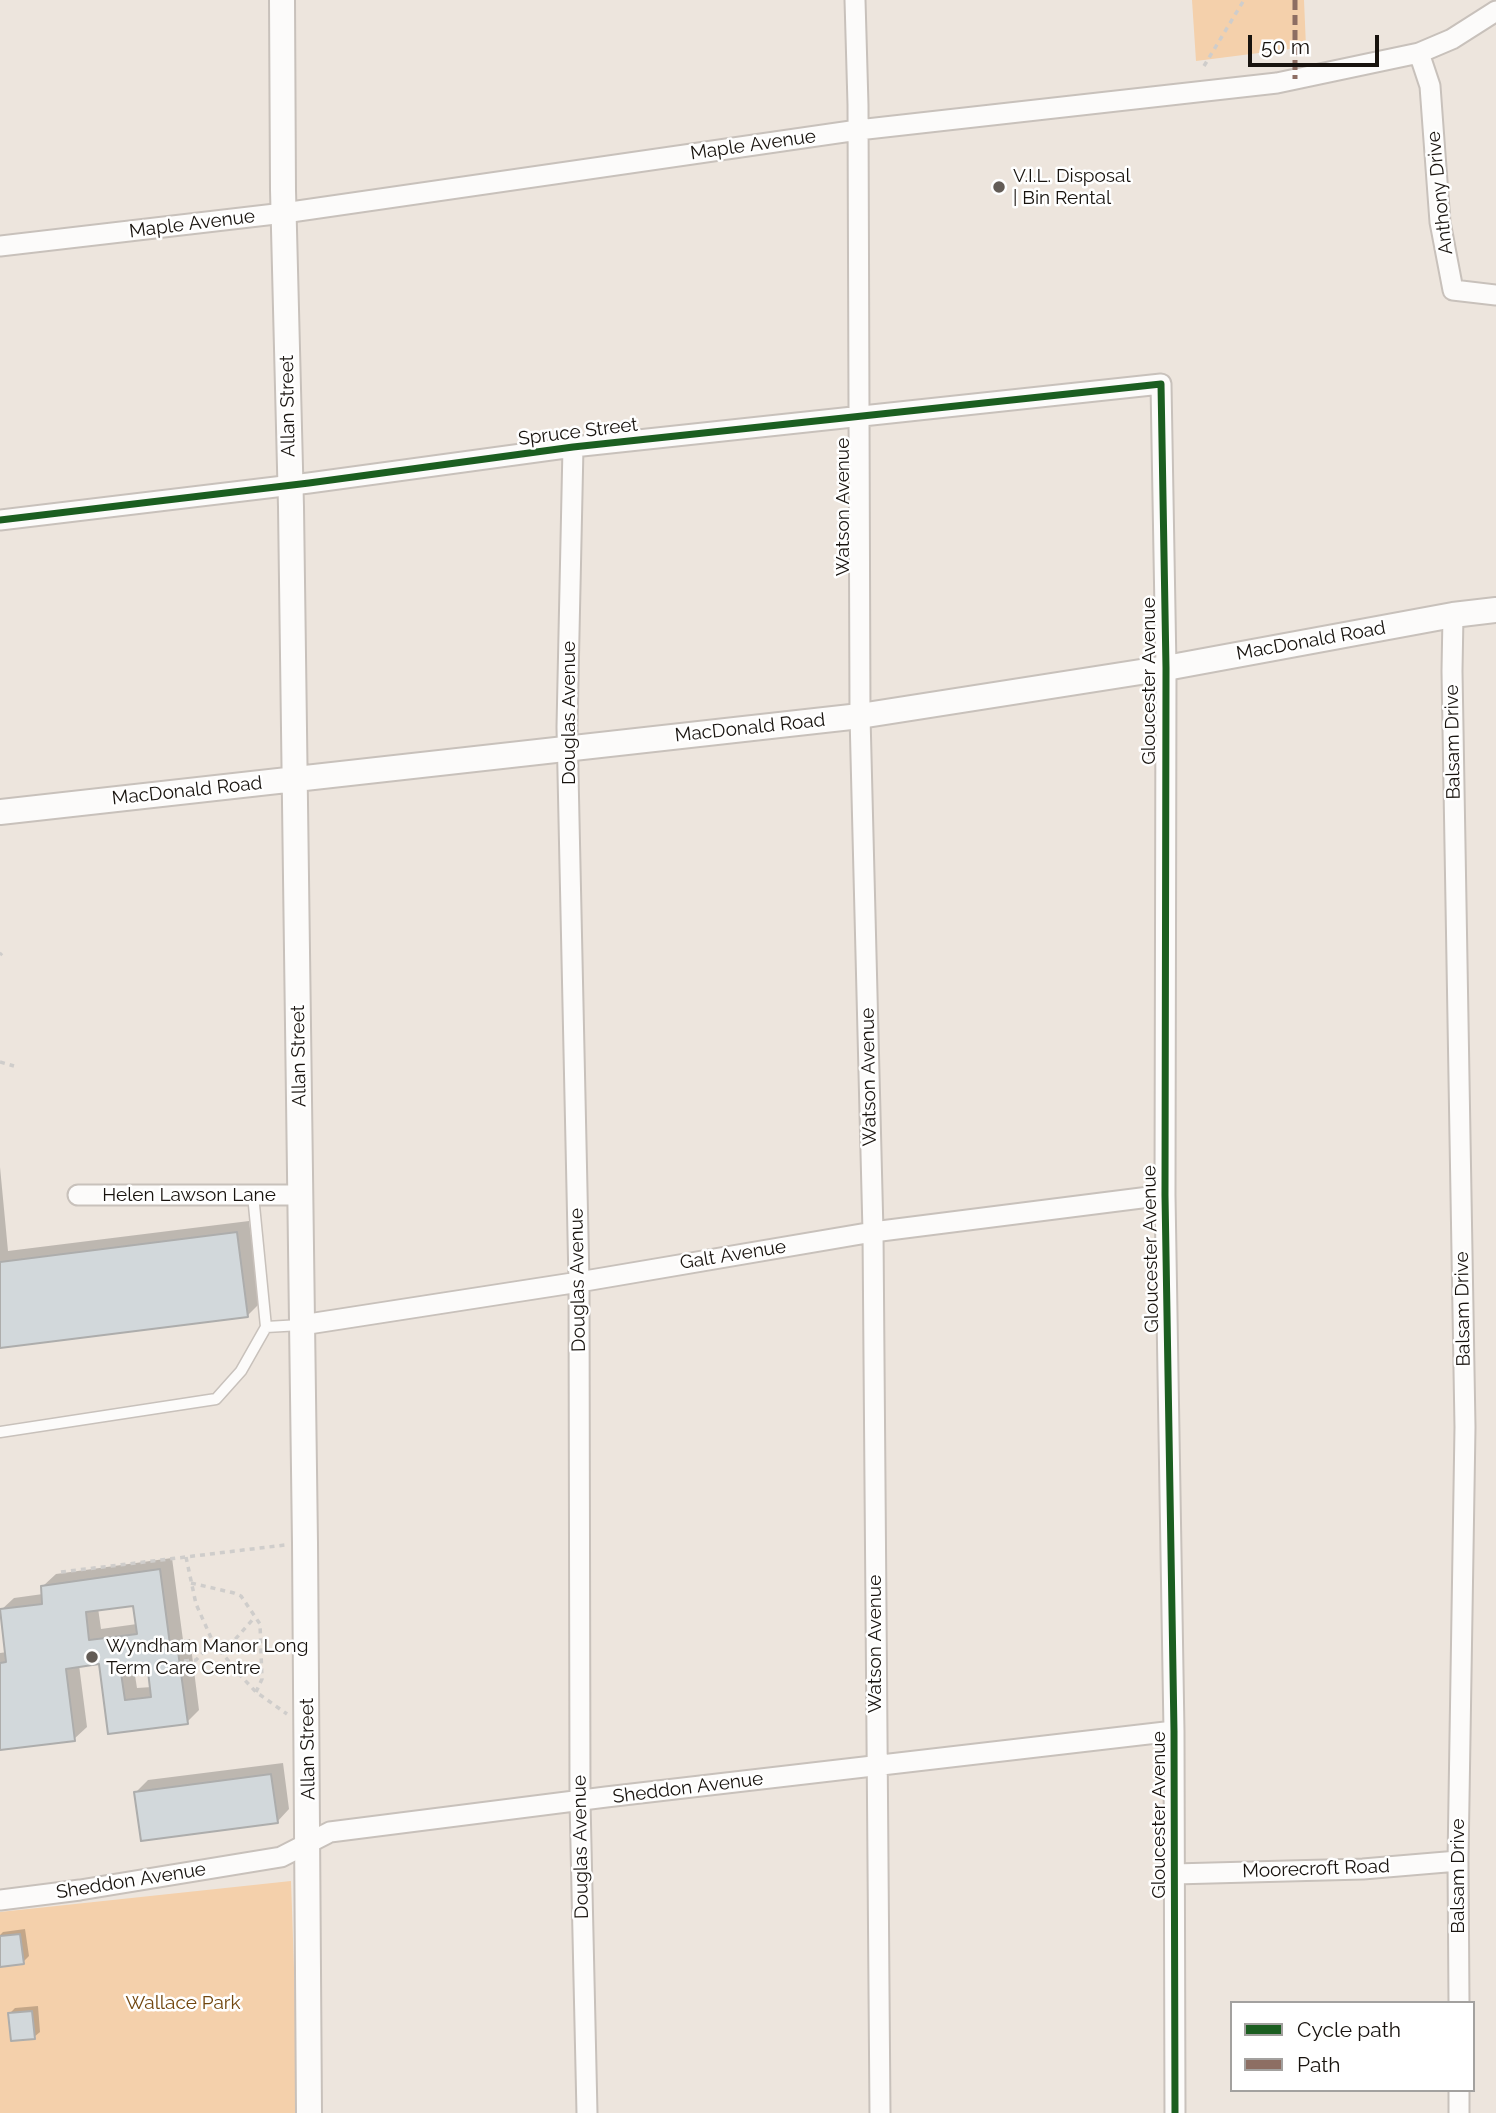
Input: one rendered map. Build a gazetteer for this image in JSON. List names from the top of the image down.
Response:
{
  "streets": {
    "street": [
      "Maple Avenue",
      "Anthony Drive",
      "Allan Street",
      "Spruce Street",
      "Watson Avenue",
      "MacDonald Road",
      "Gloucester Avenue",
      "Douglas Avenue",
      "Balsam Drive",
      "Helen Lawson Lane",
      "Galt Avenue",
      "Sheddon Avenue",
      "Moorecroft Road"
    ]
  },
  "crossings": [
    ["Maple Avenue", "Anthony Drive"],
    ["Maple Avenue", "Allan Street"],
    ["Maple Avenue", "Watson Avenue"],
    ["Allan Street", "Spruce Street"],
    ["Allan Street", "MacDonald Road"],
    ["Allan Street", "Helen Lawson Lane"],
    ["Allan Street", "Galt Avenue"],
    ["Allan Street", "Sheddon Avenue"],
    ["Spruce Street", "Watson Avenue"],
    ["Spruce Street", "Gloucester Avenue"],
    ["Spruce Street", "Douglas Avenue"],
    ["Watson Avenue", "MacDonald Road"],
    ["Watson Avenue", "Galt Avenue"],
    ["Watson Avenue", "Sheddon Avenue"],
    ["MacDonald Road", "Gloucester Avenue"],
    ["MacDonald Road", "Douglas Avenue"],
    ["MacDonald Road", "Balsam Drive"],
    ["Gloucester Avenue", "Galt Avenue"],
    ["Gloucester Avenue", "Sheddon Avenue"],
    ["Gloucester Avenue", "Moorecroft Road"],
    ["Douglas Avenue", "Galt Avenue"],
    ["Douglas Avenue", "Sheddon Avenue"],
    ["Balsam Drive", "Moorecroft Road"]
  ],
  "parks": ["Wallace Park"],
  "places": ["V.I.L. Disposal | Bin Rental", "Wyndham Manor Long Term Care Centre"],
  "legend": ["Cycle path", "Path"],
  "scale_bar": "50 m"
}
